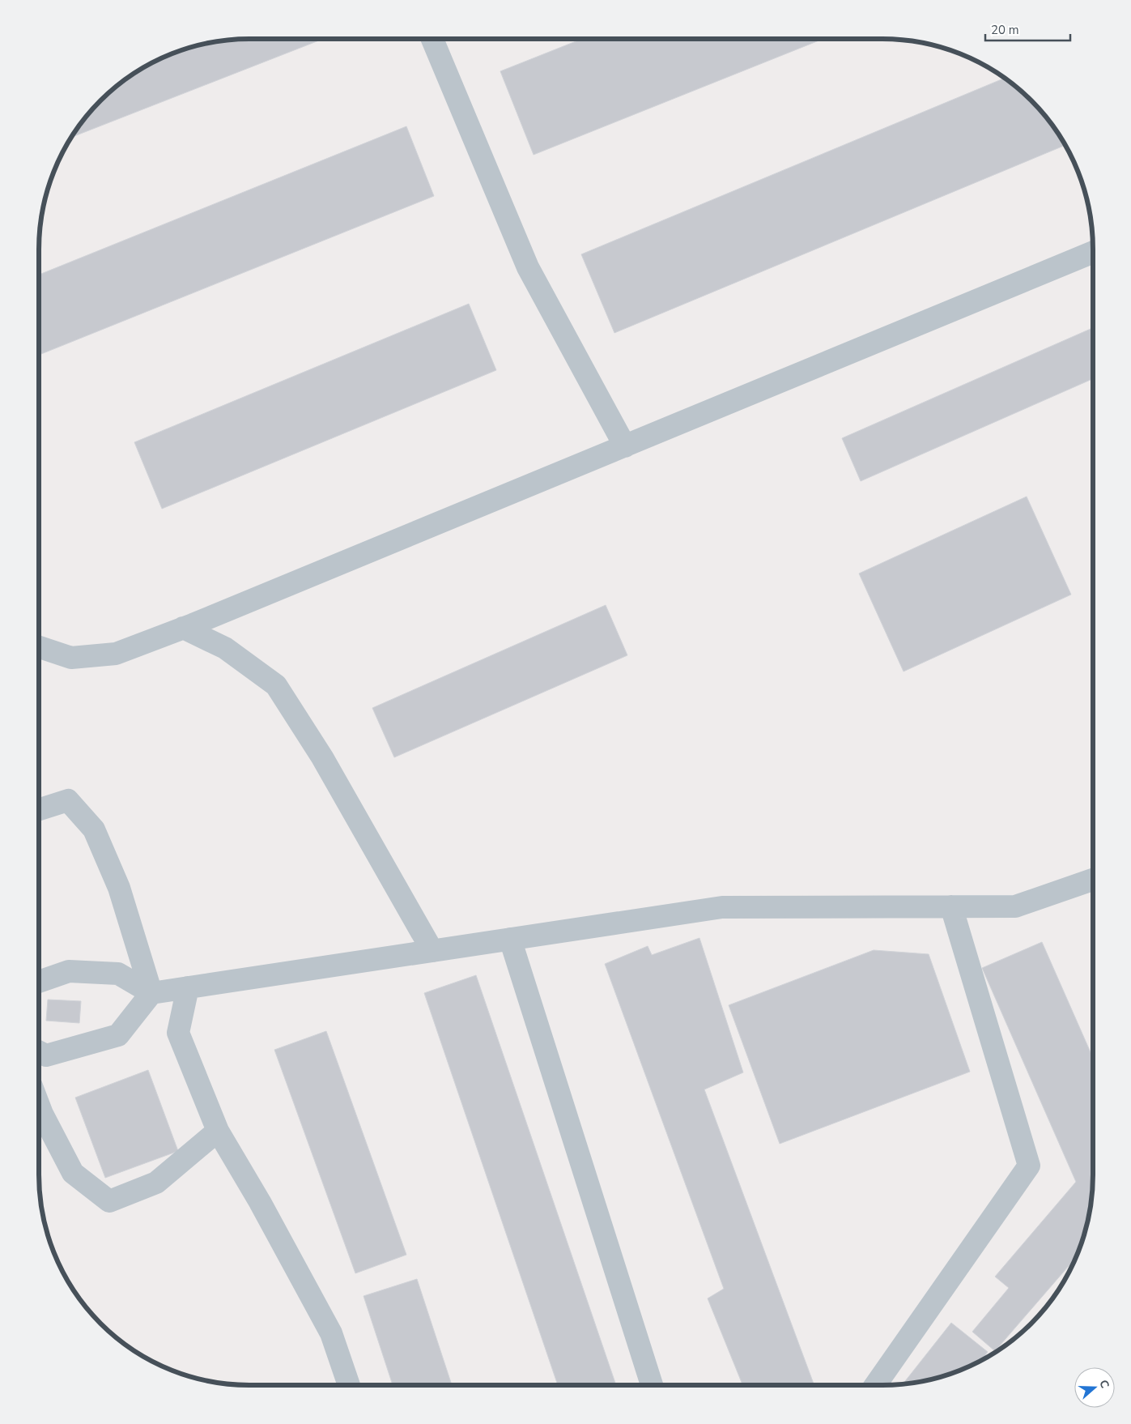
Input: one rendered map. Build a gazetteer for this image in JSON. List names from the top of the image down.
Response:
{
  "scale_bar": "20 m",
  "north": "right"
}
